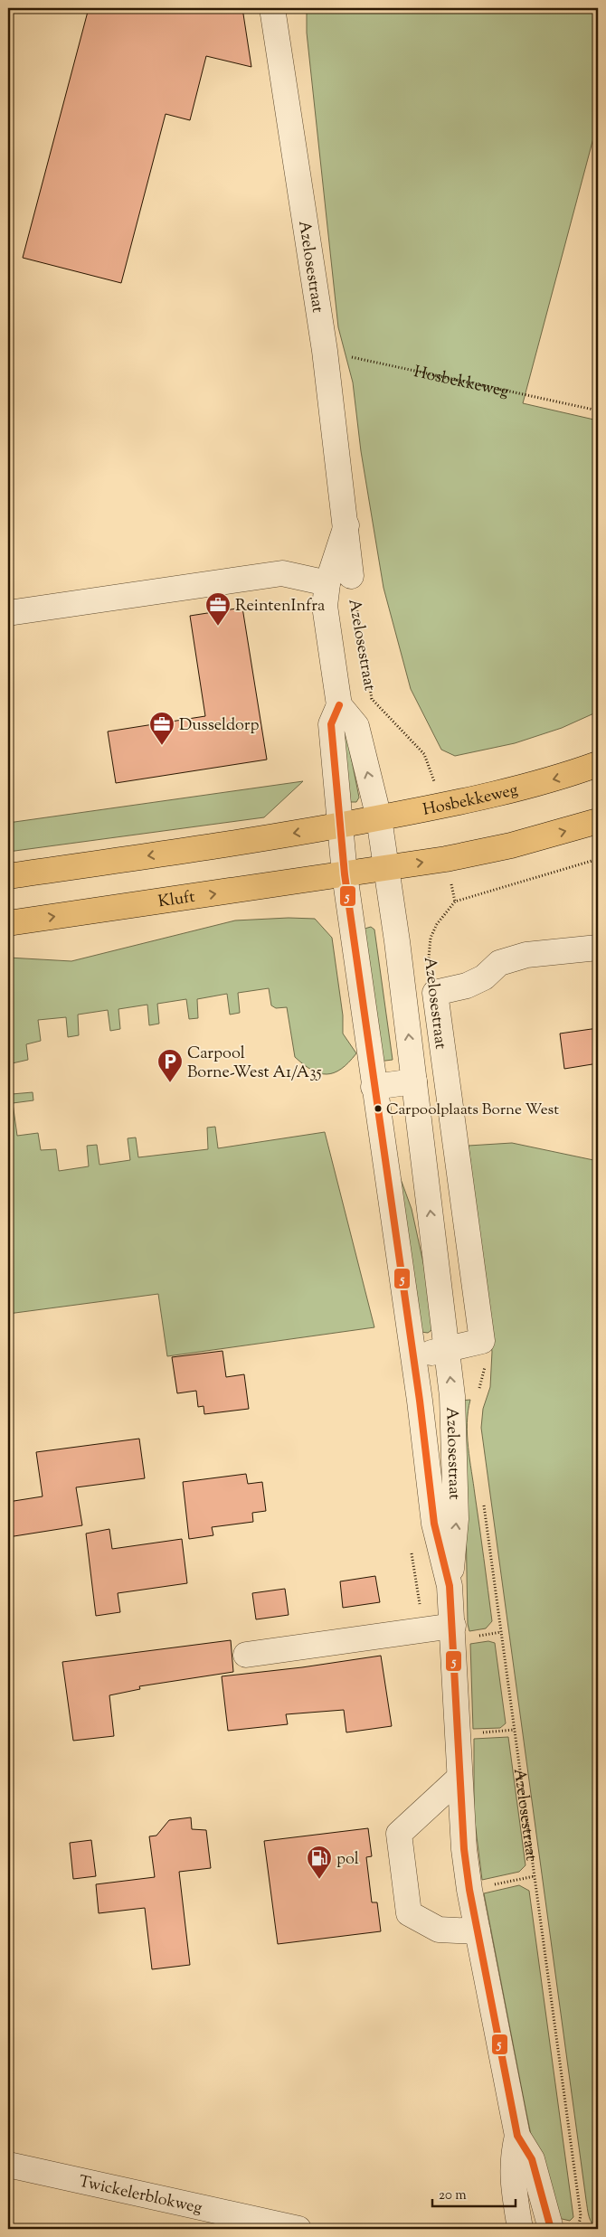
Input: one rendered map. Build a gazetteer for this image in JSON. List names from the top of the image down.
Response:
{
  "streets": {
    "main road": ["Hosbekkeweg", "Kluft"],
    "street": ["Azelosestraat", "Twickelerblokweg"]
  },
  "crossings": [
    ["Azelosestraat", "Hosbekkeweg"],
    ["Azelosestraat", "Kluft"]
  ],
  "places": {
    "office": ["ReintenInfra", "Dusseldorp"],
    "parking": ["Carpool Borne-West A1/A35"],
    "other": ["Carpoolplaats Borne West"],
    "fuel station": ["pol"]
  },
  "lines": ["transit line 5"],
  "scale_bar": "20 m"
}
